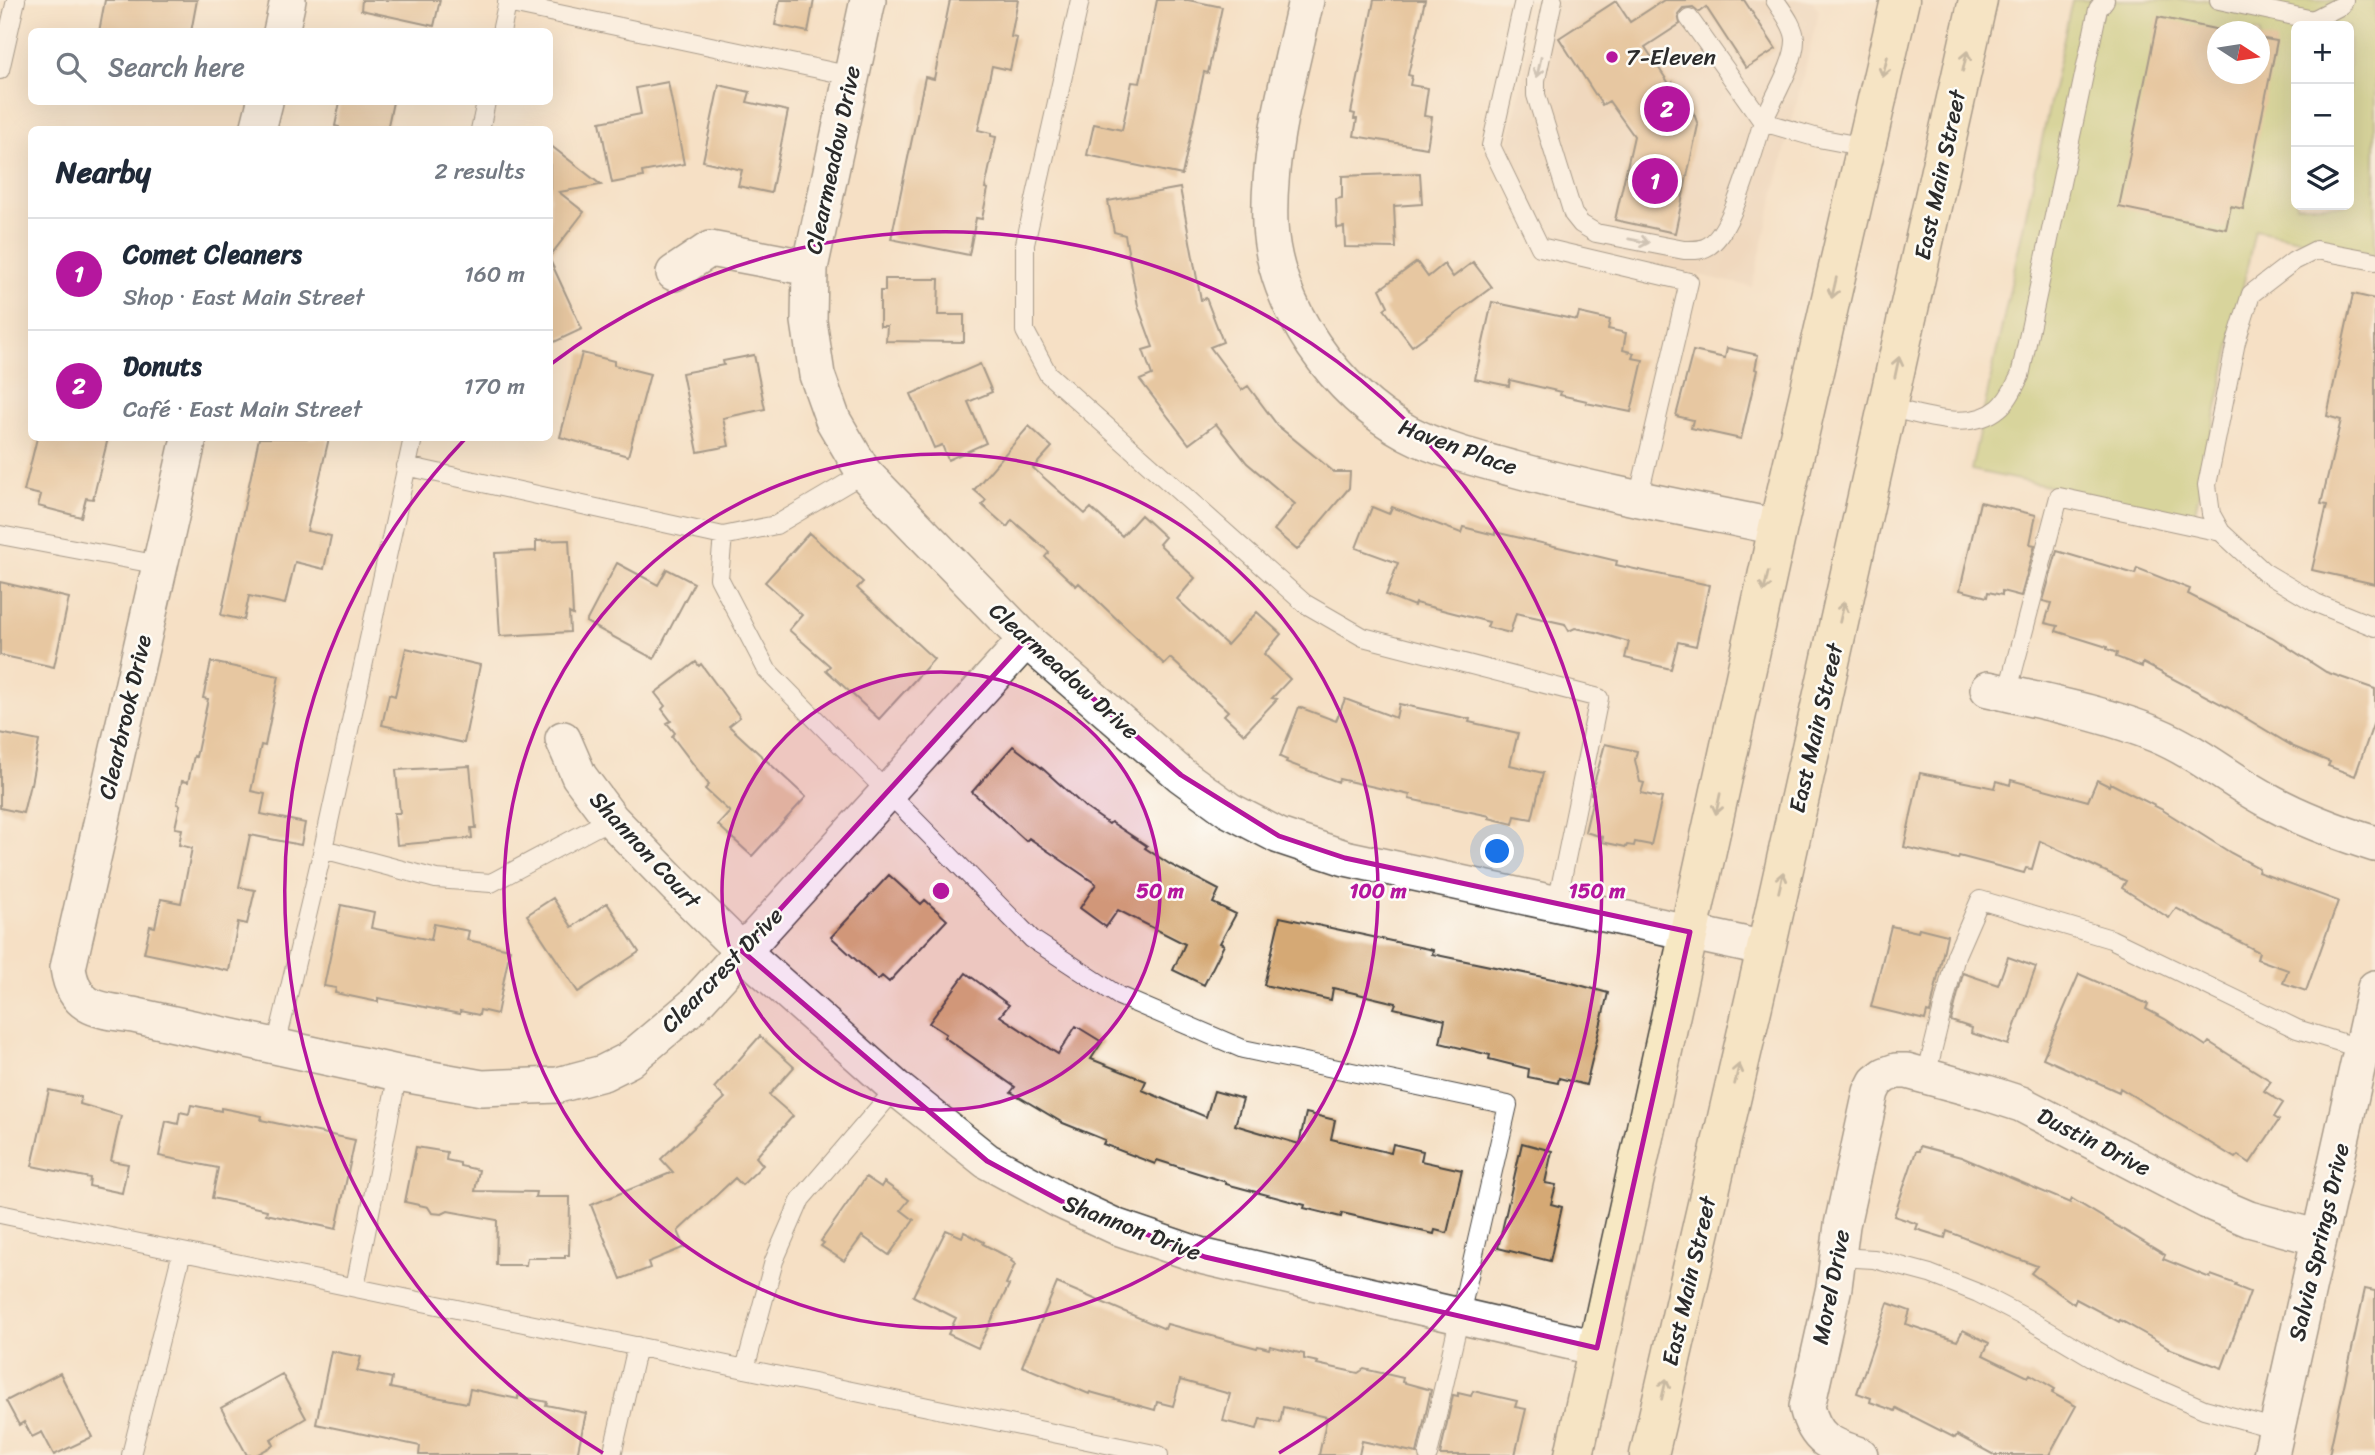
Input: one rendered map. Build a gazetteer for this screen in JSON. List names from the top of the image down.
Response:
{
  "streets": {
    "main road": ["East Main Street"],
    "street": [
      "Clearmeadow Drive",
      "Haven Place",
      "Clearbrook Drive",
      "Shannon Court",
      "Clearcrest Drive",
      "Dustin Drive",
      "Shannon Drive",
      "Salvia Springs Drive",
      "Morel Drive"
    ]
  },
  "crossings": [
    ["Clearmeadow Drive", "East Main Street"],
    ["Clearmeadow Drive", "Clearcrest Drive"],
    ["Clearbrook Drive", "Clearcrest Drive"],
    ["Shannon Court", "Clearcrest Drive"],
    ["Shannon Court", "Shannon Drive"],
    ["Clearcrest Drive", "Shannon Drive"],
    ["Dustin Drive", "Salvia Springs Drive"],
    ["Dustin Drive", "Morel Drive"]
  ],
  "places": ["7-Eleven"],
  "north": "right",
  "page": {
    "map_buttons": ["+", "−"],
    "search": "Search here",
    "pins": ["2", "1"],
    "heading": ["Nearby", "2 results"],
    "list": [
      {
        "mark": "1",
        "name": "Comet Cleaners",
        "note": "Shop · East Main Street",
        "value": "160 m"
      },
      {
        "mark": "2",
        "name": "Donuts",
        "note": "Café · East Main Street",
        "value": "170 m"
      }
    ]
  },
  "rings": ["50 m", "100 m", "150 m"]
}
